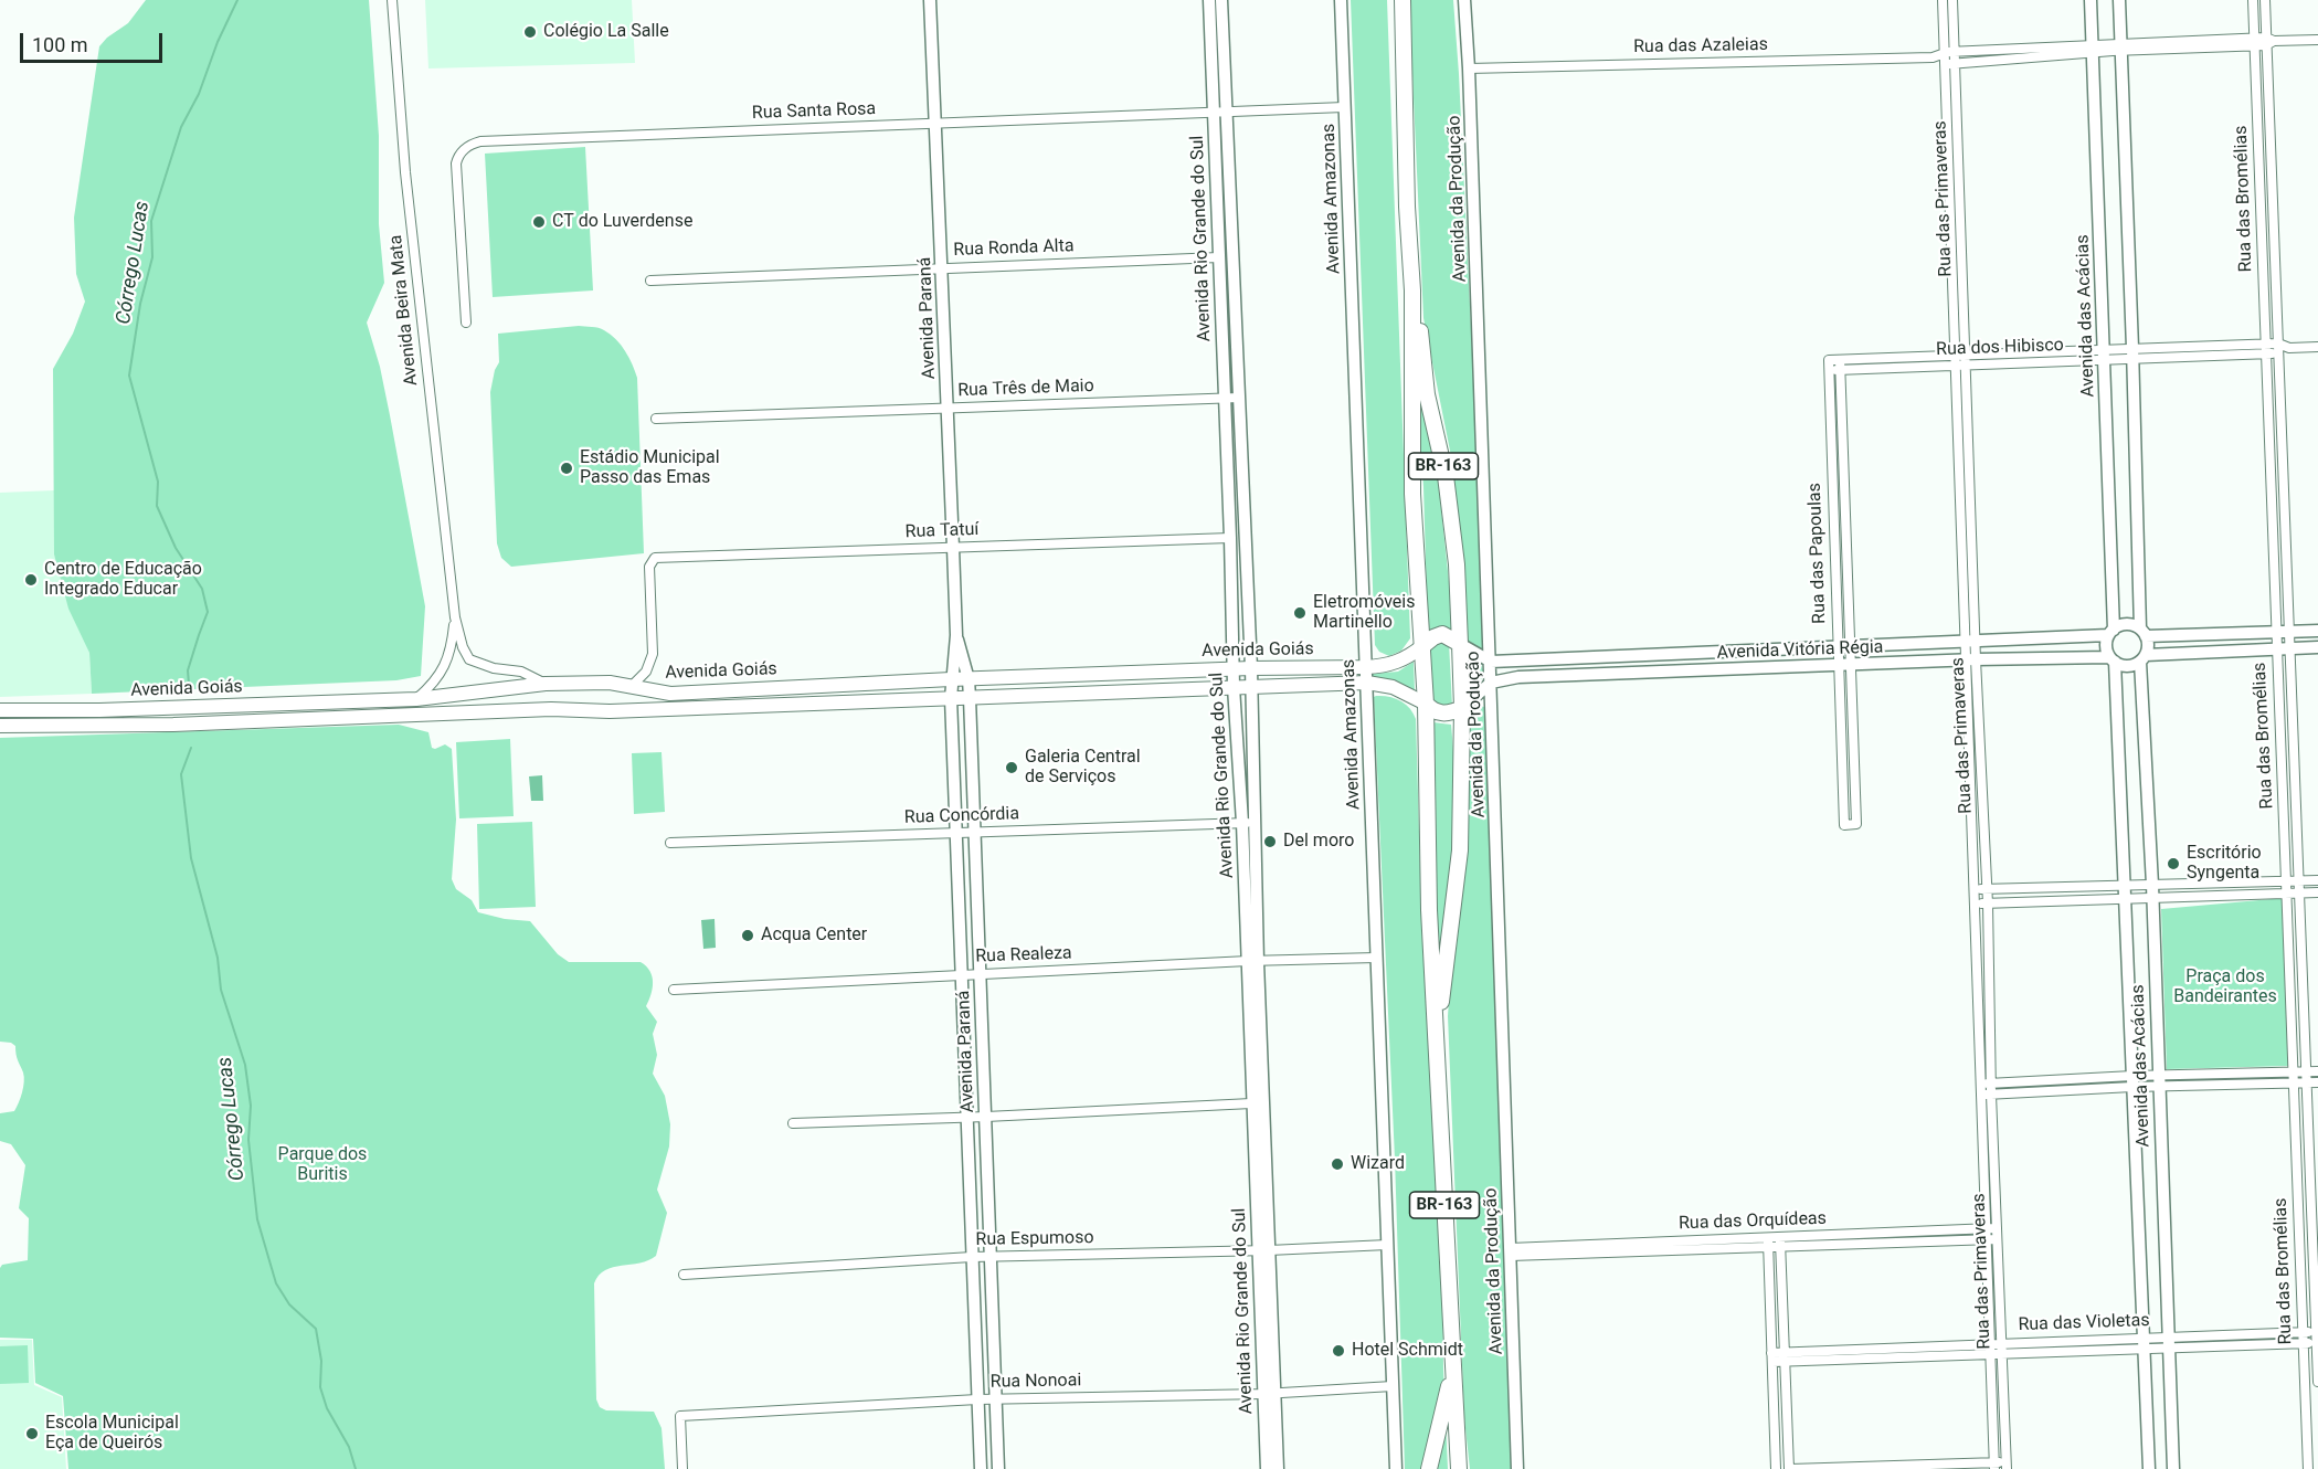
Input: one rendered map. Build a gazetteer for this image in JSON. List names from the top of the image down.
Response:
{
  "streets": {
    "highway": ["BR-163"],
    "main road": ["Avenida Goiás"],
    "street": [
      "Rua das Azaleias",
      "Rua Santa Rosa",
      "Avenida Amazonas",
      "Avenida da Produção",
      "Rua das Primaveras",
      "Rua das Bromélias",
      "Avenida Rio Grande do Sul",
      "Rua Ronda Alta",
      "Avenida Beira Mata",
      "Avenida das Acácias",
      "Avenida Paraná",
      "Rua dos Hibisco",
      "Rua Três de Maio",
      "Rua Tatuí",
      "Rua das Papoulas",
      "Avenida Vitória Régia",
      "Rua Concórdia",
      "Rua Realeza",
      "Rua das Orquídeas",
      "Rua Espumoso",
      "Rua das Violetas",
      "Rua Nonoai"
    ]
  },
  "crossings": [
    ["Rua das Azaleias", "Avenida da Produção"],
    ["Rua das Azaleias", "Rua das Primaveras"],
    ["Rua das Azaleias", "Rua das Bromélias"],
    ["Rua das Azaleias", "Avenida das Acácias"],
    ["Rua Santa Rosa", "Avenida Amazonas"],
    ["Rua Santa Rosa", "Avenida Rio Grande do Sul"],
    ["Rua Santa Rosa", "Avenida Paraná"],
    ["Avenida Amazonas", "Avenida Goiás"],
    ["Avenida Amazonas", "Rua Realeza"],
    ["Avenida Amazonas", "Rua Espumoso"],
    ["Avenida Amazonas", "Rua Nonoai"],
    ["Avenida da Produção", "Avenida Vitória Régia"],
    ["Avenida da Produção", "Rua das Orquídeas"],
    ["Rua das Primaveras", "Rua dos Hibisco"],
    ["Rua das Primaveras", "Avenida Vitória Régia"],
    ["Rua das Primaveras", "Rua das Orquídeas"],
    ["Rua das Primaveras", "Rua das Violetas"],
    ["Rua das Bromélias", "Rua dos Hibisco"],
    ["Rua das Bromélias", "Rua das Violetas"],
    ["Avenida Rio Grande do Sul", "Rua Ronda Alta"],
    ["Avenida Rio Grande do Sul", "Rua Três de Maio"],
    ["Avenida Rio Grande do Sul", "Rua Tatuí"],
    ["Avenida Rio Grande do Sul", "Avenida Goiás"],
    ["Avenida Rio Grande do Sul", "Rua Concórdia"],
    ["Avenida Rio Grande do Sul", "Rua Realeza"],
    ["Avenida Rio Grande do Sul", "Rua Espumoso"],
    ["Avenida Rio Grande do Sul", "Rua Nonoai"],
    ["Rua Ronda Alta", "Avenida Paraná"],
    ["Avenida Beira Mata", "Avenida Goiás"],
    ["Avenida das Acácias", "Rua dos Hibisco"],
    ["Avenida das Acácias", "Avenida Vitória Régia"],
    ["Avenida das Acácias", "Rua das Violetas"],
    ["Avenida Paraná", "Rua Três de Maio"],
    ["Avenida Paraná", "Rua Tatuí"],
    ["Avenida Paraná", "Avenida Goiás"],
    ["Avenida Paraná", "Rua Concórdia"],
    ["Avenida Paraná", "Rua Realeza"],
    ["Avenida Paraná", "Rua Espumoso"],
    ["Avenida Paraná", "Rua Nonoai"],
    ["Rua dos Hibisco", "Rua das Papoulas"],
    ["BR-163", "Avenida Goiás"],
    ["Rua Tatuí", "Avenida Goiás"],
    ["Rua das Papoulas", "Avenida Vitória Régia"]
  ],
  "water": ["Córrego Lucas"],
  "parks": ["Praça dos Bandeirantes", "Parque dos Buritis"],
  "places": [
    "Colégio La Salle",
    "CT do Luverdense",
    "Estádio Municipal Passo das Emas",
    "Centro de Educação Integrado Educar",
    "Eletromóveis Martinello",
    "Galeria Central de Serviços",
    "Del moro",
    "Escritório Syngenta",
    "Acqua Center",
    "Wizard",
    "Hotel Schmidt",
    "Escola Municipal Eça de Queirós"
  ],
  "scale_bar": "100 m"
}
